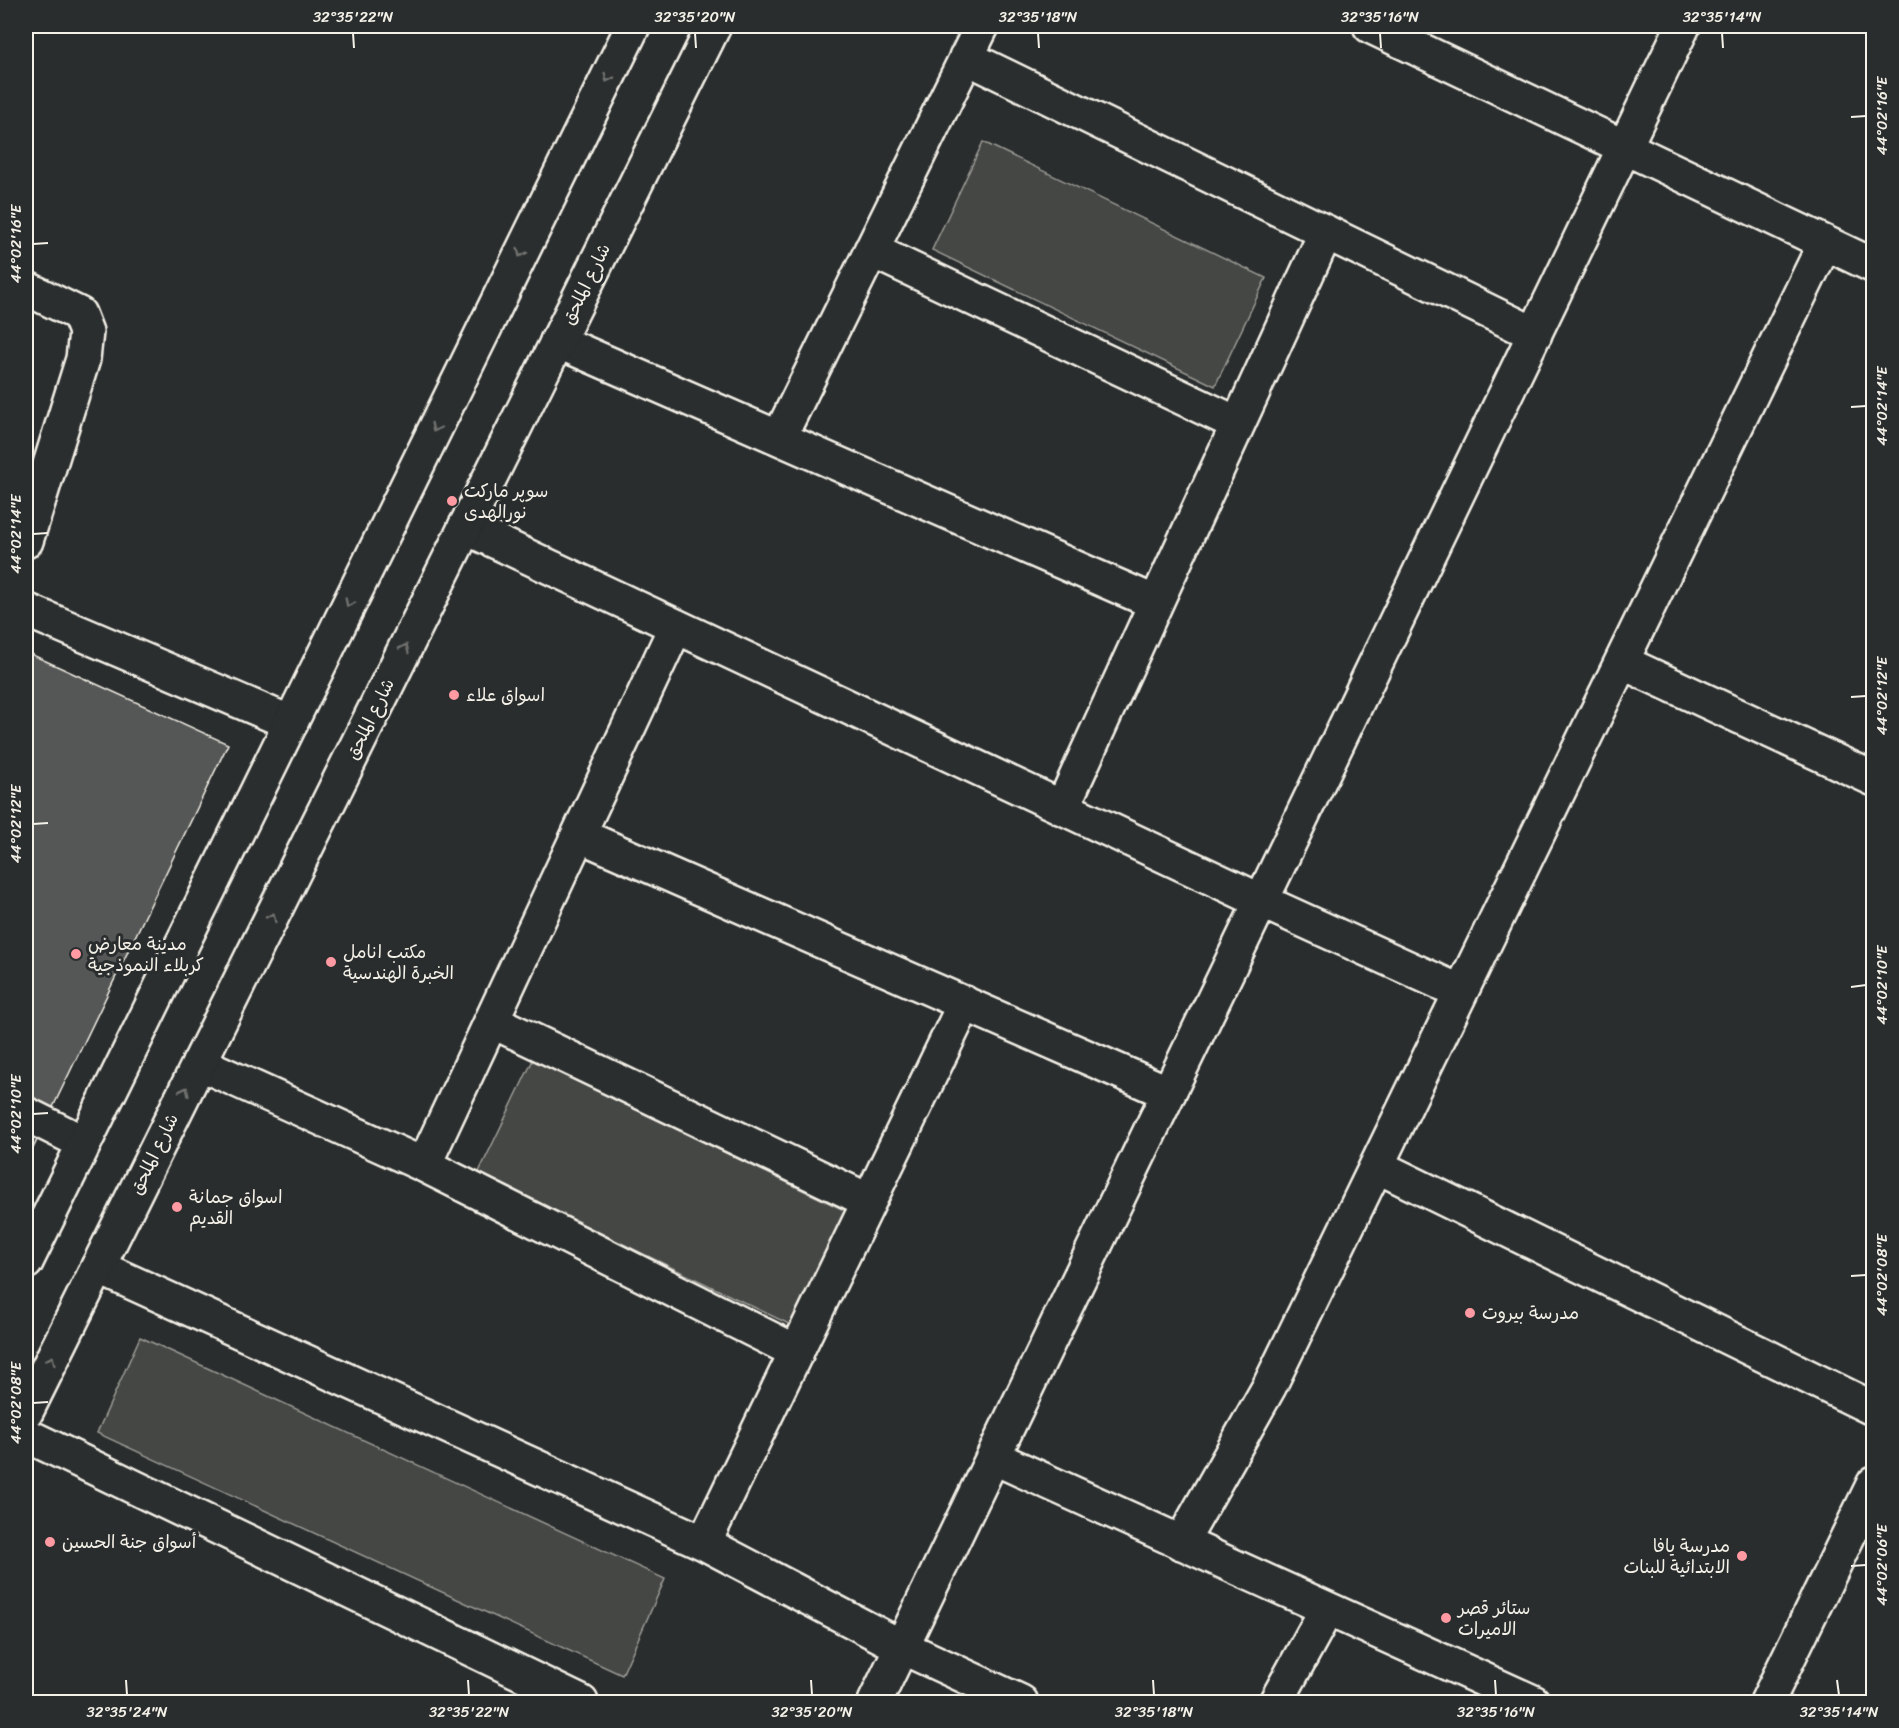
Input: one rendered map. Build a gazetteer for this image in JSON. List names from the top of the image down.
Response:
{
  "streets": {
    "street": ["شارع الملحق"]
  },
  "places": [
    "سوپر مارکت نورالهدی",
    "اسواق علاء",
    "مدينة معارض كربلاء النموذجية",
    "مكتب انامل الخبرة الهندسية",
    "اسواق جمانة القديم",
    "مدرسة بيروت",
    "أسواق جنة الحسين",
    "مدرسة يافا الابتدائية للبنات",
    "ستائر قصر الاميرات"
  ],
  "coordinates": [
    "32°35'22\"N",
    "32°35'20\"N",
    "32°35'18\"N",
    "32°35'16\"N",
    "32°35'14\"N",
    "44°02'16\"E",
    "44°02'14\"E",
    "44°02'12\"E",
    "44°02'10\"E",
    "44°02'08\"E",
    "44°02'06\"E",
    "32°35'24\"N"
  ]
}
